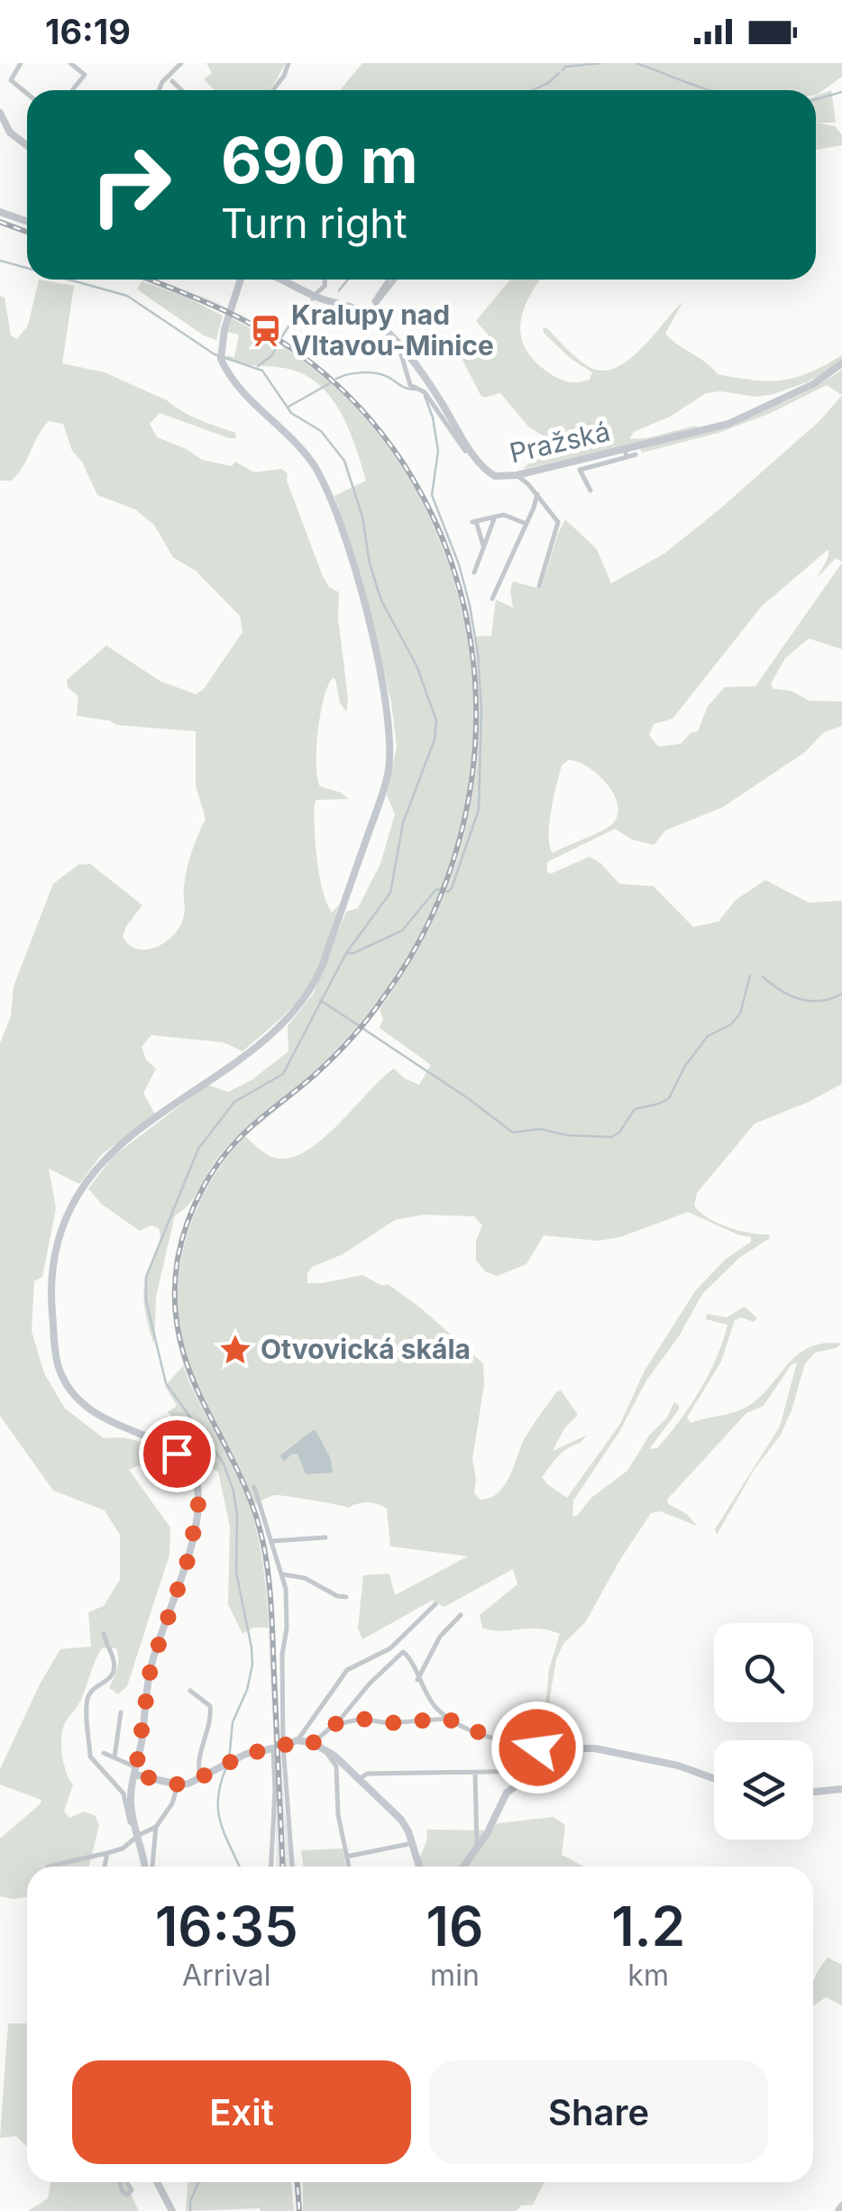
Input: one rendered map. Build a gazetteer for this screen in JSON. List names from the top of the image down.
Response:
{
  "streets": {
    "main road": ["Pražská"]
  },
  "places": {
    "station": ["Kralupy nad Vltavou-Minice"],
    "place": ["Otvovická skála"]
  },
  "page": {
    "status": "16:19",
    "turn": ["690 m", "Turn right"],
    "eta": [
      "16:35",
      "Arrival",
      "16",
      "min",
      "1.2",
      "km"
    ],
    "buttons": ["Exit", "Share"]
  }
}
